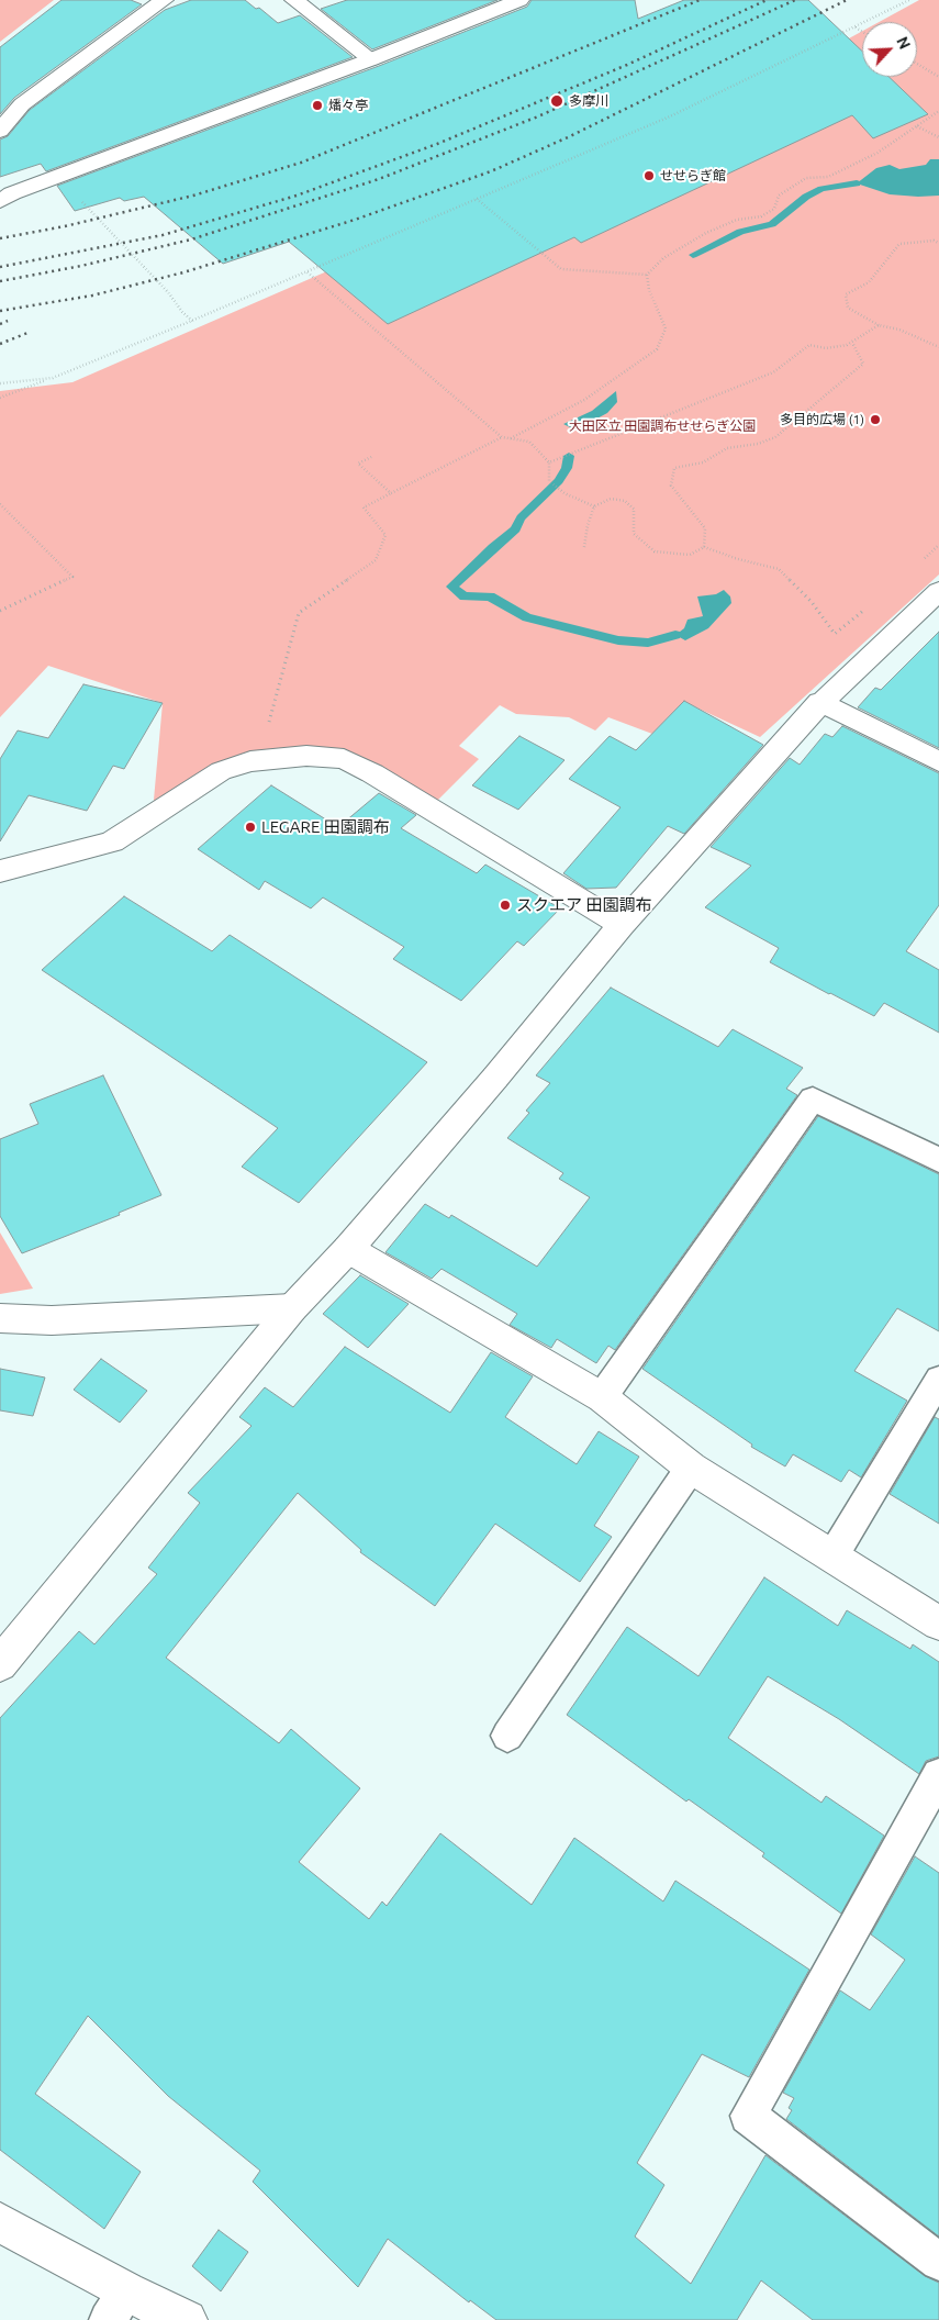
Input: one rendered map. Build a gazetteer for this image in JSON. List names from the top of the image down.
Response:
{
  "parks": ["大田区立 田園調布せせらぎ公園"],
  "places": [
    "多摩川",
    "燔々亭",
    "せせらぎ館",
    "多目的広場 (1)",
    "LEGARE 田園調布",
    "スクエア 田園調布"
  ],
  "north": "top right"
}
